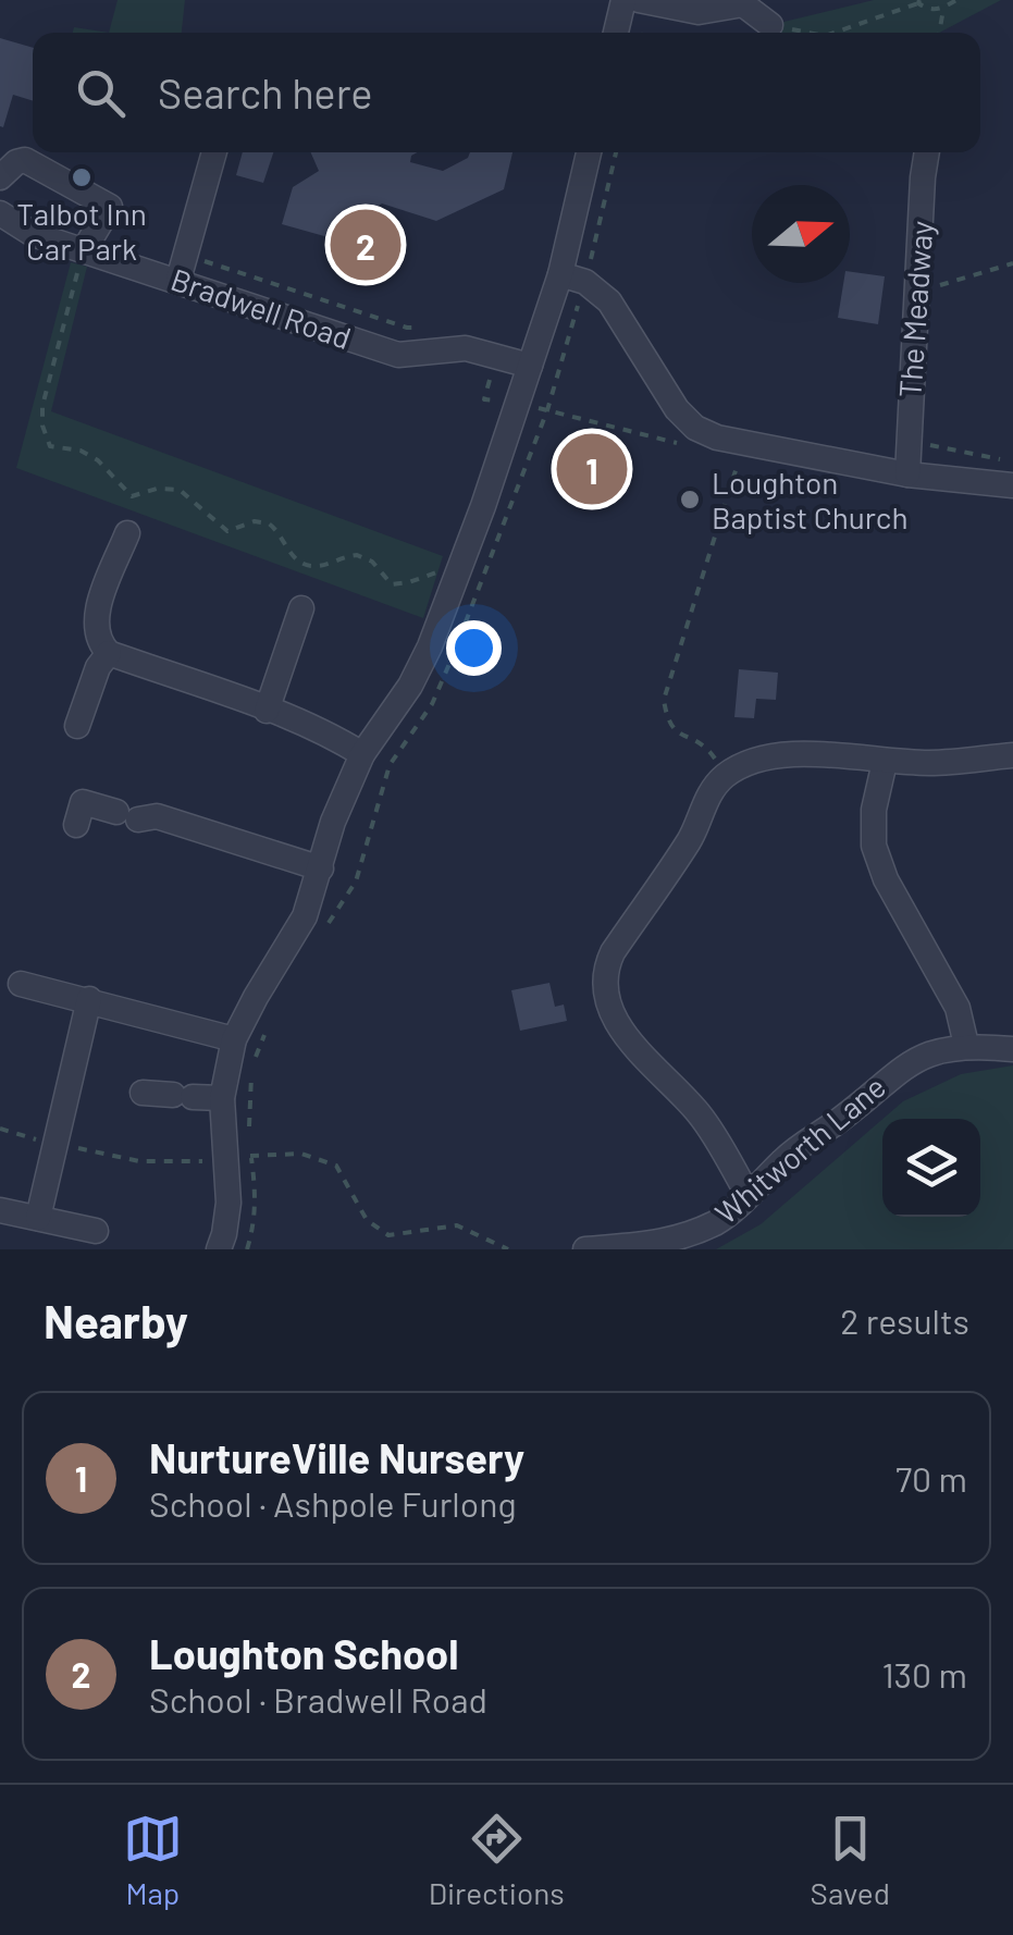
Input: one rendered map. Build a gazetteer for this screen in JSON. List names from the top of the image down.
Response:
{
  "streets": {
    "street": ["Bradwell Road", "The Meadway", "Whitworth Lane"]
  },
  "places": ["Talbot Inn Car Park", "Loughton Baptist Church"],
  "north": "right",
  "page": {
    "search": "Search here",
    "pins": ["2", "1"],
    "heading": ["Nearby", "2 results"],
    "list": [
      {
        "mark": "1",
        "name": "NurtureVille Nursery",
        "note": "School · Ashpole Furlong",
        "value": "70 m"
      },
      {
        "mark": "2",
        "name": "Loughton School",
        "note": "School · Bradwell Road",
        "value": "130 m"
      }
    ],
    "nav": ["Map", "Directions", "Saved"]
  }
}
